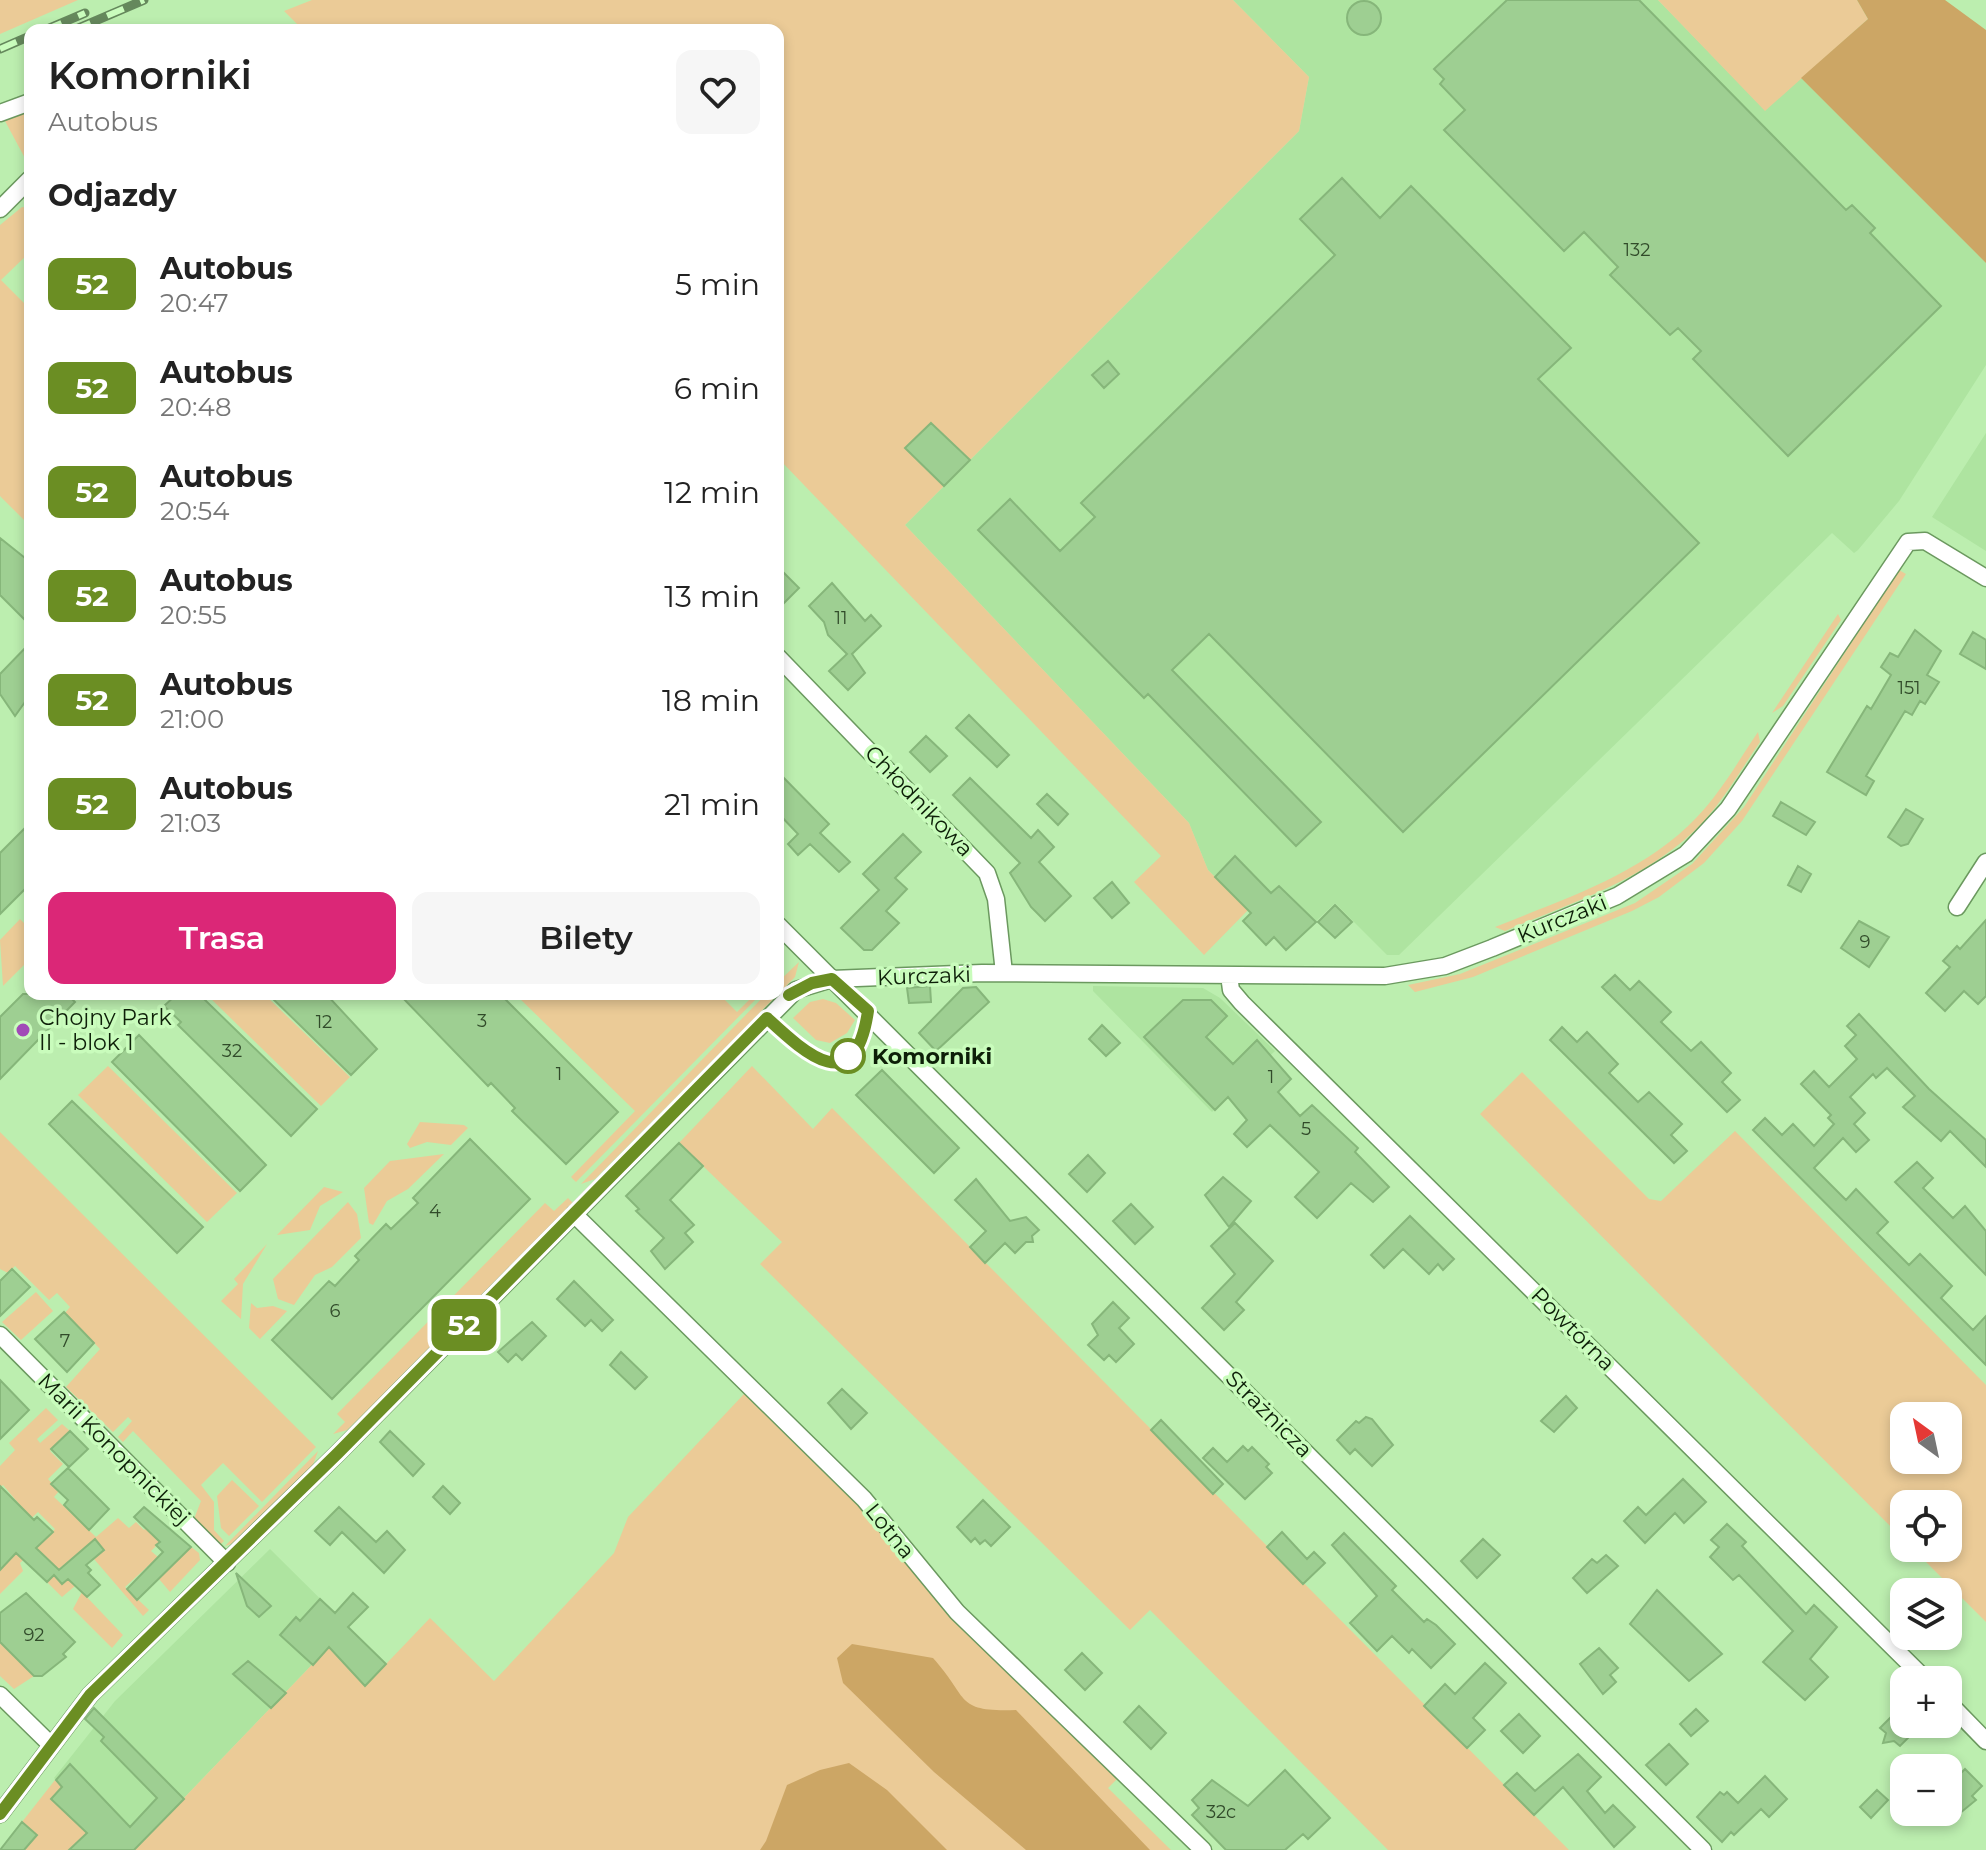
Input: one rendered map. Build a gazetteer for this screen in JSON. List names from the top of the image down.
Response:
{
  "streets": {
    "street": [
      "Chłodnikowa",
      "Kurczaki",
      "Powtórna",
      "Strażnicza",
      "Marii Konopnickiej",
      "Lotna"
    ]
  },
  "crossings": [
    ["Chłodnikowa", "Kurczaki"],
    ["Kurczaki", "Powtórna"],
    ["Kurczaki", "Strażnicza"],
    ["Kurczaki", "Marii Konopnickiej"],
    ["Kurczaki", "Lotna"]
  ],
  "places": ["Chojny Park II - blok 1", "Komorniki"],
  "lines": ["bus line 52"],
  "house_numbers": [
    "132",
    "11",
    "151",
    "9",
    "3",
    "12",
    "32",
    "1",
    "1",
    "5",
    "4",
    "6",
    "7",
    "92",
    "32c"
  ],
  "north": "top left",
  "page": {
    "on_map": "52",
    "heading": [
      ["Komorniki", "Autobus"],
      "Odjazdy"
    ],
    "list": [
      {
        "mark": "52",
        "name": "Autobus",
        "note": "20:47",
        "value": "5 min"
      },
      {
        "mark": "52",
        "name": "Autobus",
        "note": "20:48",
        "value": "6 min"
      },
      {
        "mark": "52",
        "name": "Autobus",
        "note": "20:54",
        "value": "12 min"
      },
      {
        "mark": "52",
        "name": "Autobus",
        "note": "20:55",
        "value": "13 min"
      },
      {
        "mark": "52",
        "name": "Autobus",
        "note": "21:00",
        "value": "18 min"
      },
      {
        "mark": "52",
        "name": "Autobus",
        "note": "21:03",
        "value": "21 min"
      }
    ],
    "buttons": ["Trasa", "Bilety"],
    "map_buttons": ["+", "−"]
  }
}
